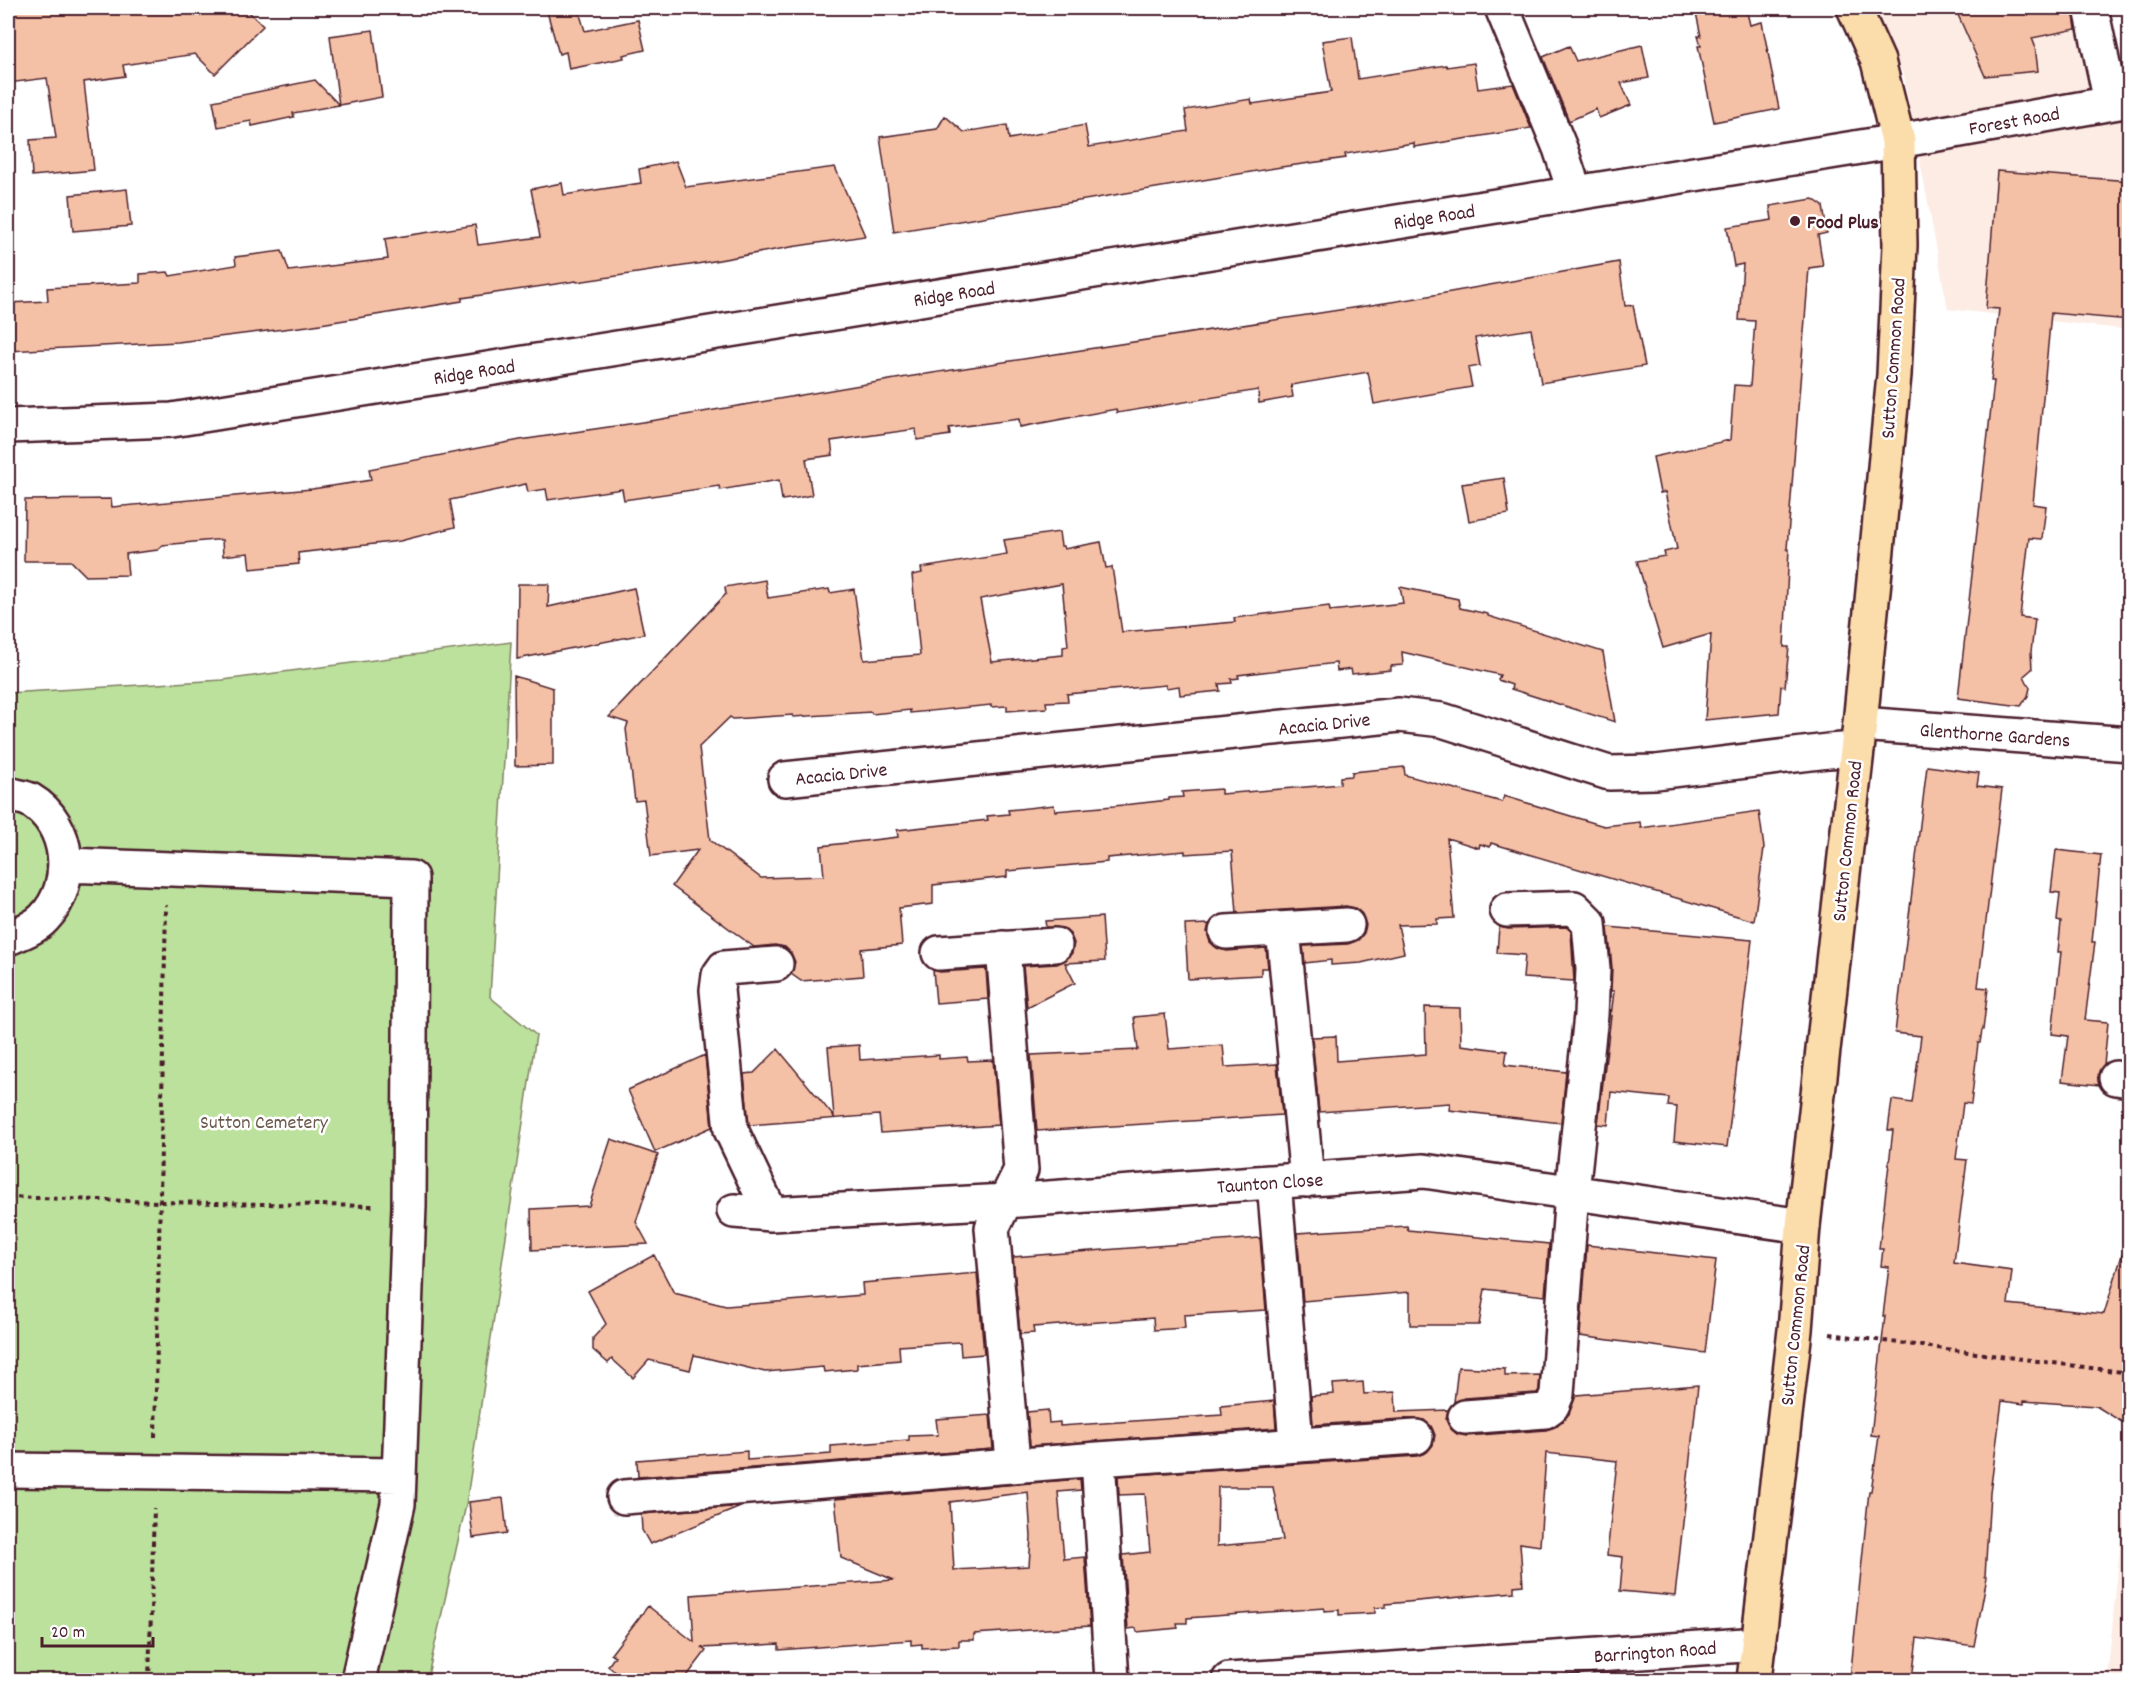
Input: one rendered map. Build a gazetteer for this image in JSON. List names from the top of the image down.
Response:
{
  "streets": {
    "main road": ["Sutton Common Road"],
    "street": [
      "Forest Road",
      "Ridge Road",
      "Acacia Drive",
      "Glenthorne Gardens",
      "Taunton Close",
      "Barrington Road"
    ]
  },
  "crossings": [
    ["Forest Road", "Ridge Road"],
    ["Forest Road", "Sutton Common Road"],
    ["Ridge Road", "Sutton Common Road"],
    ["Sutton Common Road", "Acacia Drive"],
    ["Sutton Common Road", "Glenthorne Gardens"],
    ["Sutton Common Road", "Taunton Close"],
    ["Sutton Common Road", "Barrington Road"],
    ["Acacia Drive", "Glenthorne Gardens"]
  ],
  "parks": ["Sutton Cemetery"],
  "places": ["Food Plus"],
  "scale_bar": "20 m"
}
